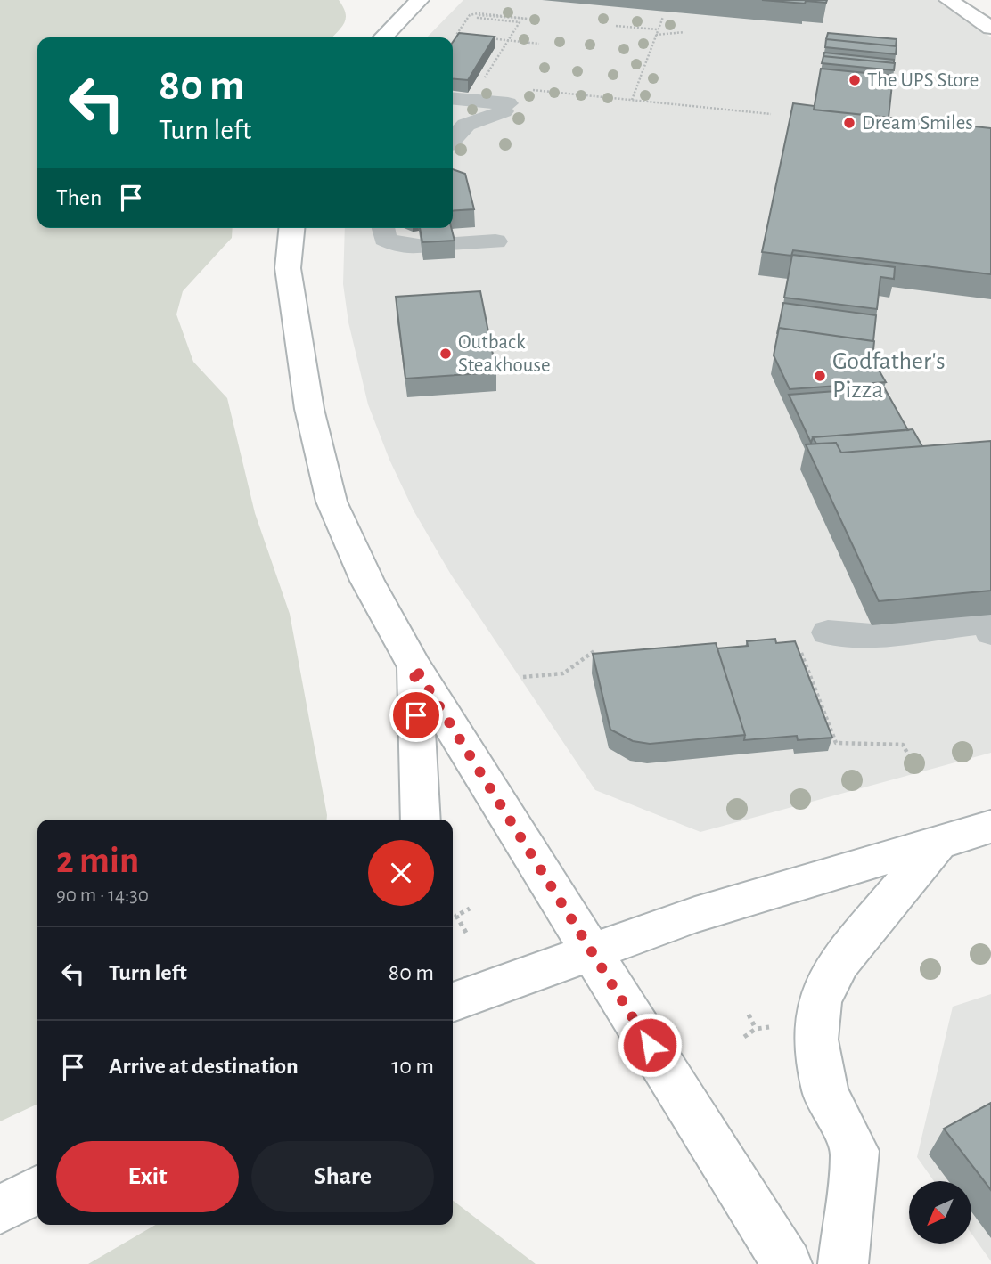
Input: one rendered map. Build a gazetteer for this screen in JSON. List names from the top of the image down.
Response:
{
  "places": [
    "The UPS Store",
    "Dream Smiles",
    "Outback Steakhouse",
    "Godfather's Pizza"
  ],
  "north": "bottom left",
  "page": {
    "turn": ["80 m", "Turn left"],
    "then": "Then",
    "heading": ["2 min", "90 m · 14:30"],
    "list": [
      {
        "name": "Turn left",
        "value": "80 m"
      },
      {
        "name": "Arrive at destination",
        "value": "10 m"
      }
    ],
    "buttons": ["Exit", "Share"]
  }
}
